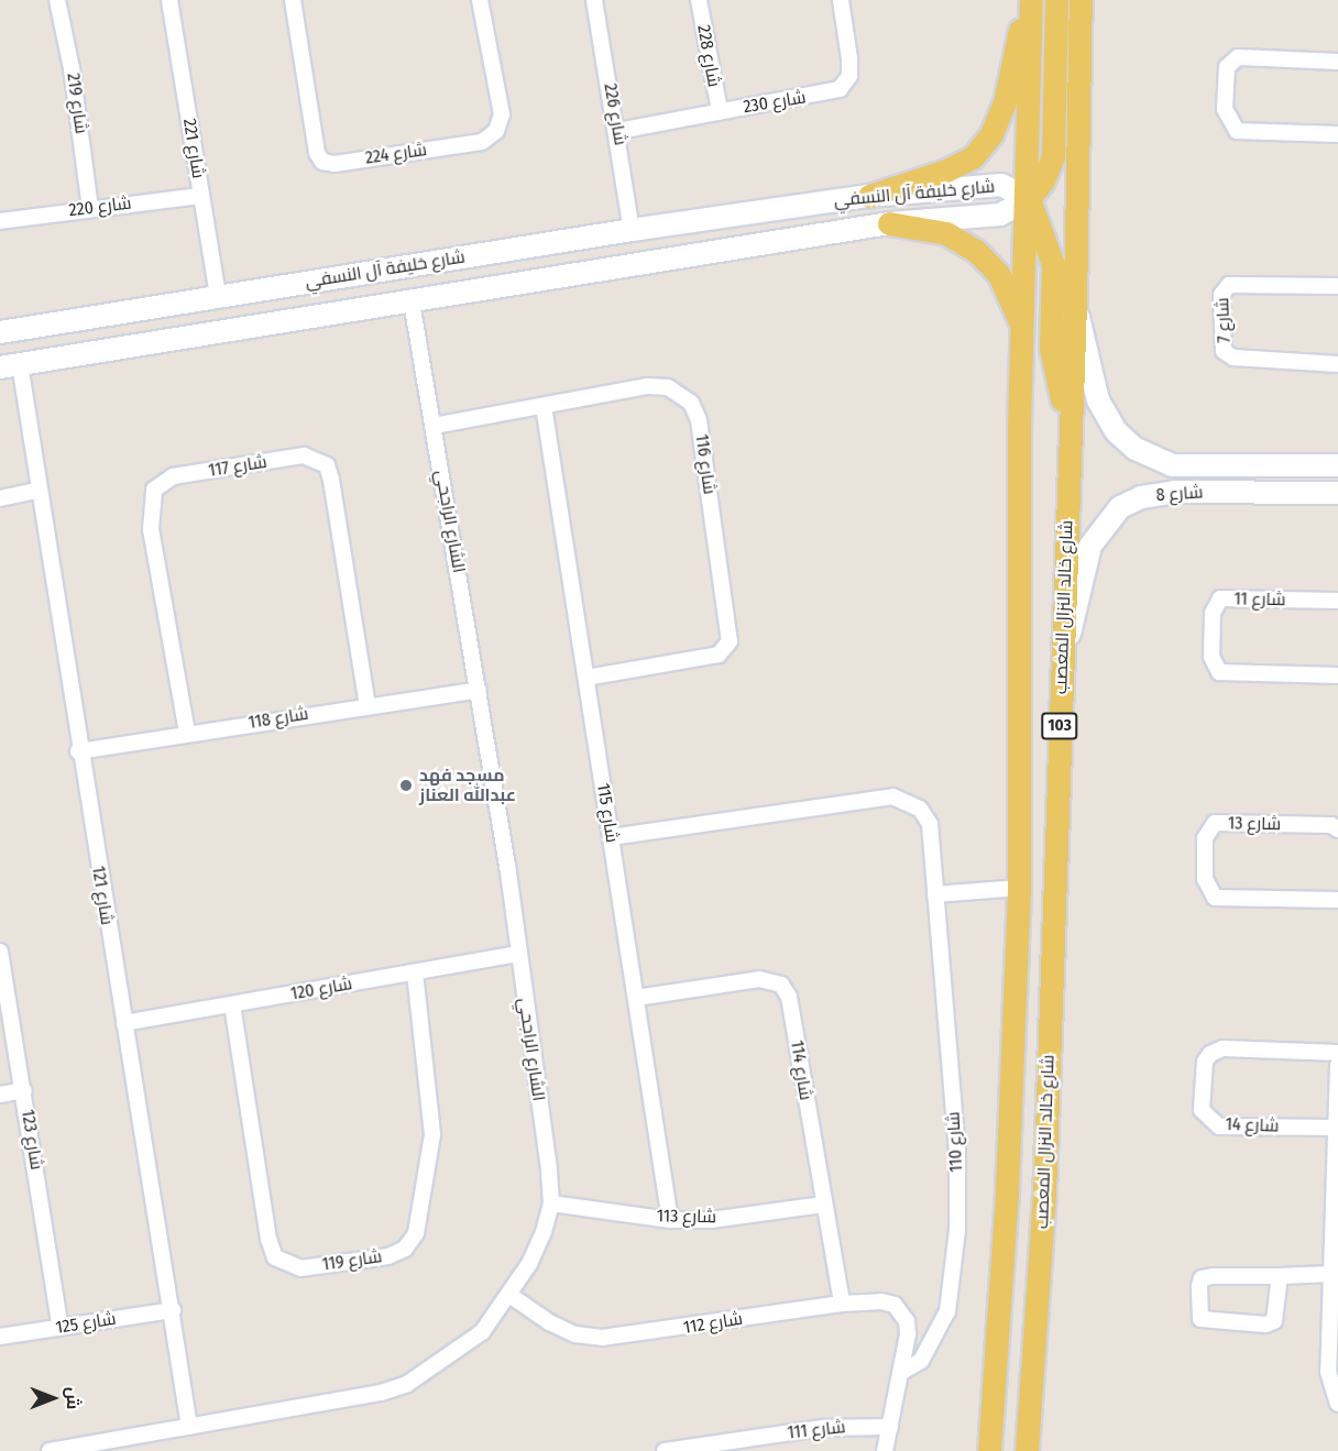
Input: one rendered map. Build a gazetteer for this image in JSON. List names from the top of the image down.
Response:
{
  "streets": {
    "main road": ["شارع خالد النزال المعصب", "103"],
    "street": [
      "شارع 228",
      "شارع 230",
      "شارع 219",
      "شارع 226",
      "شارع 221",
      "شارع 224",
      "شارع خليفة آل النسفي",
      "شارع 220",
      "شارع 7",
      "شارع 116",
      "شارع 117",
      "شارع 8",
      "الشارع الراجحي",
      "شارع 11",
      "شارع 118",
      "شارع 115",
      "شارع 13",
      "شارع 121",
      "شارع 120",
      "114 شارع",
      "شارع 14",
      "شارع 123",
      "شارع 110",
      "شارع 113",
      "شارع 119",
      "شارع 125",
      "شارع 112",
      "شارع 111"
    ]
  },
  "crossings": [
    ["شارع 228", "شارع 230"],
    ["شارع 230", "شارع 226"],
    ["شارع 219", "شارع 220"],
    ["شارع 226", "شارع خليفة آل النسفي"],
    ["شارع 221", "شارع خليفة آل النسفي"],
    ["شارع 221", "شارع 220"],
    ["شارع خليفة آل النسفي", "الشارع الراجحي"],
    ["شارع خليفة آل النسفي", "شارع خالد النزال المعصب"],
    ["شارع خليفة آل النسفي", "شارع 121"],
    ["شارع 116", "الشارع الراجحي"],
    ["شارع 116", "شارع 115"],
    ["شارع 117", "شارع 118"],
    ["شارع 8", "شارع خالد النزال المعصب"],
    ["الشارع الراجحي", "شارع 118"],
    ["الشارع الراجحي", "شارع 121"],
    ["الشارع الراجحي", "شارع 120"],
    ["الشارع الراجحي", "شارع 113"],
    ["الشارع الراجحي", "شارع 112"],
    ["شارع 118", "شارع 121"],
    ["شارع 115", "114 شارع"],
    ["شارع 115", "شارع 110"],
    ["شارع 115", "شارع 113"],
    ["شارع 121", "شارع 120"],
    ["شارع 121", "شارع 125"],
    ["شارع 120", "شارع 119"],
    ["114 شارع", "شارع 113"],
    ["114 شارع", "شارع 112"],
    ["شارع 123", "شارع 125"],
    ["شارع 110", "شارع 112"]
  ],
  "places": ["مسجد فهد عبدالله العناز"],
  "north": "right"
}
